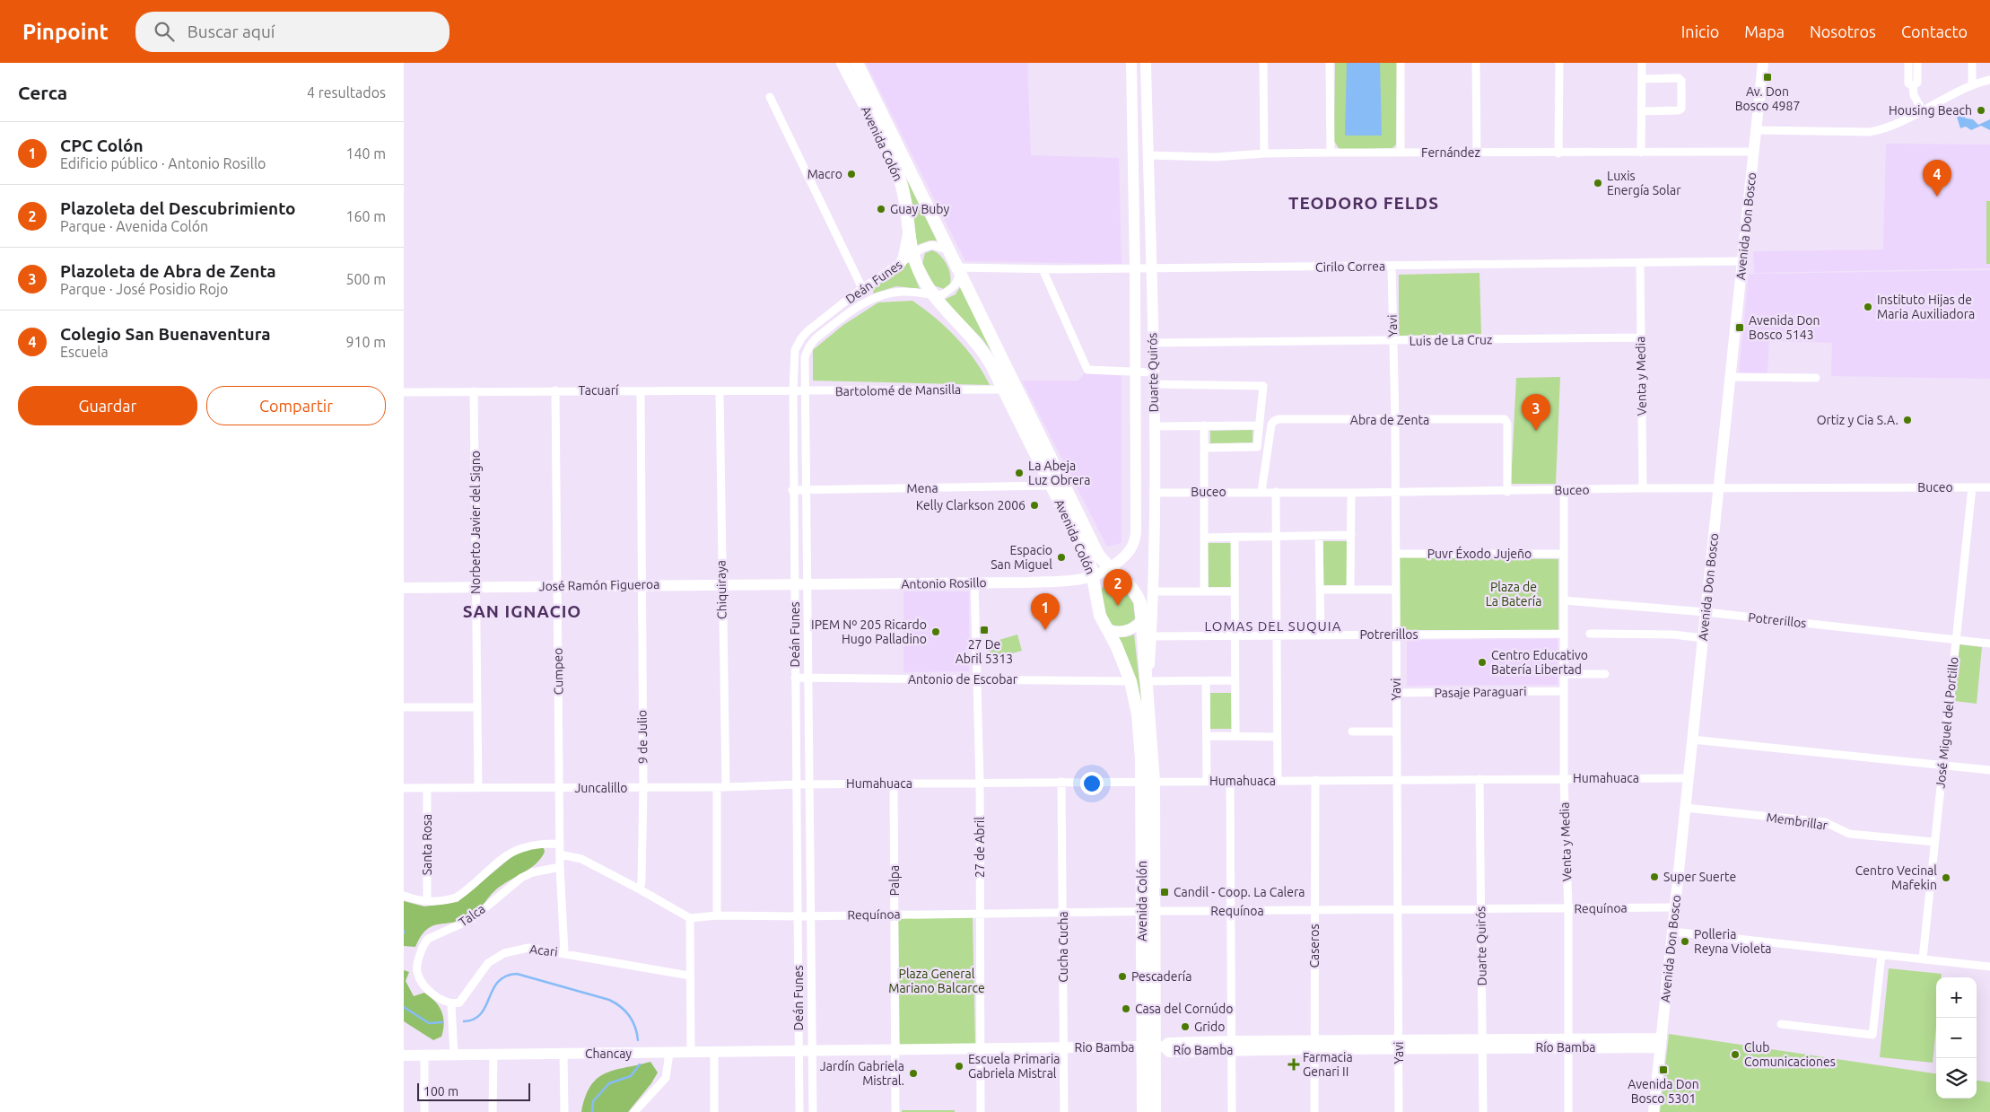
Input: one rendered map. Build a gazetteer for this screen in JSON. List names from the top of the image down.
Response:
{
  "streets": {
    "main road": [
      "Avenida Colón",
      "Avenida Don Bosco",
      "Duarte Quirós",
      "Antonio Rosillo",
      "José Ramón Figueroa",
      "Rio Bamba",
      "Río Bamba",
      "Chancay"
    ],
    "street": [
      "Fernández",
      "Cirilo Correa",
      "Deán Funes",
      "Yavi",
      "Luis de La Cruz",
      "Venta y Media",
      "Tacuarí",
      "Bartolomé de Mansilla",
      "Abra de Zenta",
      "Buceo",
      "Mena",
      "Norberto Javier del Signo",
      "Puvr Éxodo Jujeño",
      "Chiquiraya",
      "Potrerillos",
      "Cumpeo",
      "Antonio de Escobar",
      "Pasaje Paraguari",
      "José Miguel del Portillo",
      "9 de Julio",
      "Humahuaca",
      "Juncalillo",
      "Membrillar",
      "Santa Rosa",
      "27 de Abril",
      "Palpa",
      "Requínoa",
      "Talca",
      "Caseros",
      "Cucha Cucha",
      "Acari"
    ]
  },
  "crossings": [
    ["Avenida Colón", "Cirilo Correa"],
    ["Avenida Colón", "Deán Funes"],
    ["Avenida Colón", "Duarte Quirós"],
    ["Avenida Colón", "Bartolomé de Mansilla"],
    ["Avenida Colón", "Mena"],
    ["Avenida Colón", "Antonio Rosillo"],
    ["Avenida Colón", "Antonio de Escobar"],
    ["Avenida Colón", "Humahuaca"],
    ["Avenida Colón", "Requínoa"],
    ["Avenida Colón", "Rio Bamba"],
    ["Avenida Colón", "Río Bamba"],
    ["Fernández", "Avenida Don Bosco"],
    ["Fernández", "Duarte Quirós"],
    ["Avenida Don Bosco", "Cirilo Correa"],
    ["Avenida Don Bosco", "Buceo"],
    ["Avenida Don Bosco", "Potrerillos"],
    ["Avenida Don Bosco", "Humahuaca"],
    ["Avenida Don Bosco", "Membrillar"],
    ["Avenida Don Bosco", "Requínoa"],
    ["Avenida Don Bosco", "Río Bamba"],
    ["Cirilo Correa", "Deán Funes"],
    ["Cirilo Correa", "Yavi"],
    ["Cirilo Correa", "Duarte Quirós"],
    ["Cirilo Correa", "Venta y Media"],
    ["Deán Funes", "Tacuarí"],
    ["Deán Funes", "Bartolomé de Mansilla"],
    ["Deán Funes", "Mena"],
    ["Deán Funes", "Antonio Rosillo"],
    ["Deán Funes", "José Ramón Figueroa"],
    ["Deán Funes", "Antonio de Escobar"],
    ["Deán Funes", "Humahuaca"],
    ["Deán Funes", "Juncalillo"],
    ["Deán Funes", "Requínoa"],
    ["Deán Funes", "Rio Bamba"],
    ["Deán Funes", "Chancay"],
    ["Yavi", "Luis de La Cruz"],
    ["Yavi", "Abra de Zenta"],
    ["Yavi", "Buceo"],
    ["Yavi", "Puvr Éxodo Jujeño"],
    ["Yavi", "Potrerillos"],
    ["Yavi", "Pasaje Paraguari"],
    ["Yavi", "Humahuaca"],
    ["Yavi", "Requínoa"],
    ["Yavi", "Río Bamba"],
    ["Luis de La Cruz", "Duarte Quirós"],
    ["Luis de La Cruz", "Venta y Media"],
    ["Duarte Quirós", "Buceo"],
    ["Duarte Quirós", "Antonio Rosillo"],
    ["Duarte Quirós", "Potrerillos"],
    ["Duarte Quirós", "Humahuaca"],
    ["Duarte Quirós", "Requínoa"],
    ["Duarte Quirós", "Río Bamba"],
    ["Venta y Media", "Buceo"],
    ["Venta y Media", "Puvr Éxodo Jujeño"],
    ["Venta y Media", "Potrerillos"],
    ["Venta y Media", "Pasaje Paraguari"],
    ["Venta y Media", "Humahuaca"],
    ["Venta y Media", "Requínoa"],
    ["Venta y Media", "Río Bamba"],
    ["Tacuarí", "Bartolomé de Mansilla"],
    ["Tacuarí", "Norberto Javier del Signo"],
    ["Tacuarí", "Chiquiraya"],
    ["Tacuarí", "Cumpeo"],
    ["Tacuarí", "9 de Julio"],
    ["Abra de Zenta", "Buceo"],
    ["Buceo", "José Miguel del Portillo"],
    ["Norberto Javier del Signo", "José Ramón Figueroa"],
    ["Norberto Javier del Signo", "Juncalillo"],
    ["Antonio Rosillo", "José Ramón Figueroa"],
    ["Antonio Rosillo", "27 de Abril"],
    ["José Ramón Figueroa", "Chiquiraya"],
    ["José Ramón Figueroa", "Cumpeo"],
    ["José Ramón Figueroa", "9 de Julio"],
    ["Chiquiraya", "Juncalillo"],
    ["Potrerillos", "José Miguel del Portillo"],
    ["Cumpeo", "Juncalillo"],
    ["Cumpeo", "Talca"],
    ["Cumpeo", "Acari"],
    ["Antonio de Escobar", "27 de Abril"],
    ["José Miguel del Portillo", "Membrillar"],
    ["9 de Julio", "Juncalillo"],
    ["Humahuaca", "Juncalillo"],
    ["Humahuaca", "27 de Abril"],
    ["Humahuaca", "Palpa"],
    ["Humahuaca", "Caseros"],
    ["Humahuaca", "Cucha Cucha"],
    ["Juncalillo", "Santa Rosa"],
    ["Santa Rosa", "Talca"],
    ["27 de Abril", "Requínoa"],
    ["27 de Abril", "Rio Bamba"],
    ["Palpa", "Requínoa"],
    ["Palpa", "Rio Bamba"],
    ["Requínoa", "Caseros"],
    ["Requínoa", "Cucha Cucha"],
    ["Talca", "Acari"],
    ["Caseros", "Río Bamba"],
    ["Cucha Cucha", "Rio Bamba"],
    ["Rio Bamba", "Río Bamba"],
    ["Rio Bamba", "Chancay"]
  ],
  "districts": ["TEODORO FELDS", "SAN IGNACIO", "LOMAS DEL SUQUIA"],
  "parks": ["Plaza de La Batería", "Plaza General Mariano Balcarce"],
  "places": {
    "transit": [
      "Av. Don Bosco 4987",
      "Avenida Don Bosco 5143",
      "27 De Abril 5313",
      "Candil - Coop. La Calera",
      "Avenida Don Bosco 5301"
    ],
    "other": [
      "Housing Beach",
      "Macro",
      "Luxis Energía Solar",
      "Guay Buby",
      "Instituto Hijas de Maria Auxiliadora",
      "Ortiz y Cia S.A.",
      "La Abeja Luz Obrera",
      "Kelly Clarkson 2006",
      "Espacio San Miguel",
      "IPEM Nº 205 Ricardo Hugo Palladino",
      "Centro Educativo Batería Libertad",
      "Super Suerte",
      "Centro Vecinal Mafekin",
      "Polleria Reyna Violeta",
      "Pescadería",
      "Casa del Cornúdo",
      "Grido",
      "Club Comunicaciones",
      "Escuela Primaria Gabriela Mistral",
      "Jardín Gabriela Mistral."
    ],
    "health": ["Farmacia Genari II"]
  },
  "scale_bar": "100 m",
  "page": {
    "header": "Pinpoint",
    "search": "Buscar aquí",
    "nav": [
      "Inicio",
      "Mapa",
      "Nosotros",
      "Contacto"
    ],
    "heading": ["Cerca", "4 resultados"],
    "list": [
      {
        "mark": "1",
        "name": "CPC Colón",
        "note": "Edificio público · Antonio Rosillo",
        "value": "140 m"
      },
      {
        "mark": "2",
        "name": "Plazoleta del Descubrimiento",
        "note": "Parque · Avenida Colón",
        "value": "160 m"
      },
      {
        "mark": "3",
        "name": "Plazoleta de Abra de Zenta",
        "note": "Parque · José Posidio Rojo",
        "value": "500 m"
      },
      {
        "mark": "4",
        "name": "Colegio San Buenaventura",
        "note": "Escuela",
        "value": "910 m"
      }
    ],
    "pins": [
      "4",
      "3",
      "2",
      "1"
    ],
    "buttons": ["Guardar", "Compartir"],
    "map_buttons": ["+", "−"],
    "scale": "100 m"
  }
}
